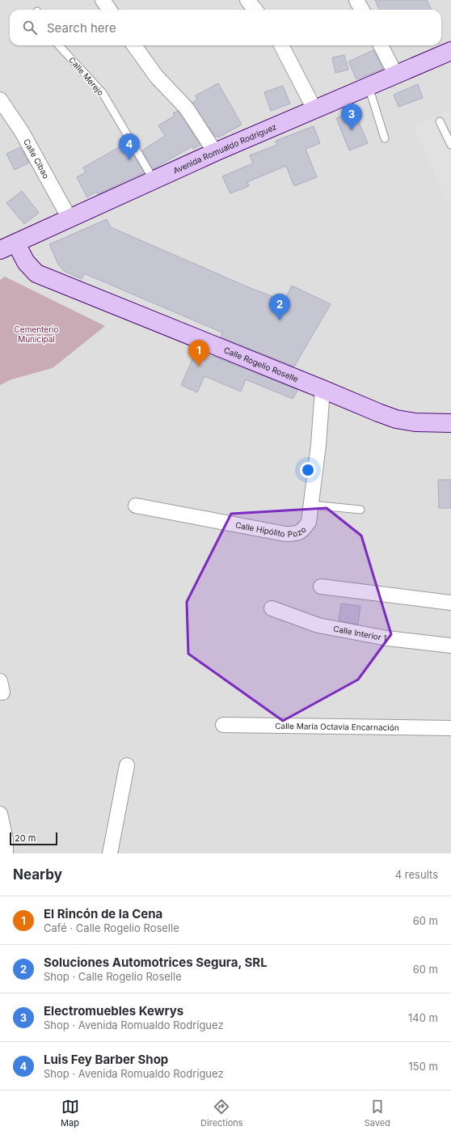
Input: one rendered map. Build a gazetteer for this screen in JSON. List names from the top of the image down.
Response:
{
  "streets": {
    "main road": ["Avenida Romualdo Rodríguez", "Calle Rogelio Roselle"],
    "street": [
      "Calle Cibao",
      "Calle Hipólito Pozo",
      "Calle Interior 1",
      "Calle María Octavia Encarnación"
    ],
    "lane": ["Calle Merejo"]
  },
  "crossings": [
    ["Calle Merejo", "Avenida Romualdo Rodríguez"],
    ["Avenida Romualdo Rodríguez", "Calle Cibao"],
    ["Avenida Romualdo Rodríguez", "Calle Rogelio Roselle"],
    ["Calle Rogelio Roselle", "Calle Hipólito Pozo"]
  ],
  "parks": ["Cementerio Municipal"],
  "scale_bar": "20 m",
  "page": {
    "search": "Search here",
    "pins": [
      "3",
      "4",
      "2",
      "1"
    ],
    "scale": "20 m",
    "heading": ["Nearby", "4 results"],
    "list": [
      {
        "mark": "1",
        "name": "El Rincón de la Cena",
        "note": "Café · Calle Rogelio Roselle",
        "value": "60 m"
      },
      {
        "mark": "2",
        "name": "Soluciones Automotrices Segura, SRL",
        "note": "Shop · Calle Rogelio Roselle",
        "value": "60 m"
      },
      {
        "mark": "3",
        "name": "Electromuebles Kewrys",
        "note": "Shop · Avenida Romualdo Rodríguez",
        "value": "140 m"
      },
      {
        "mark": "4",
        "name": "Luis Fey Barber Shop",
        "note": "Shop · Avenida Romualdo Rodríguez",
        "value": "150 m"
      }
    ],
    "nav": ["Map", "Directions", "Saved"]
  }
}
